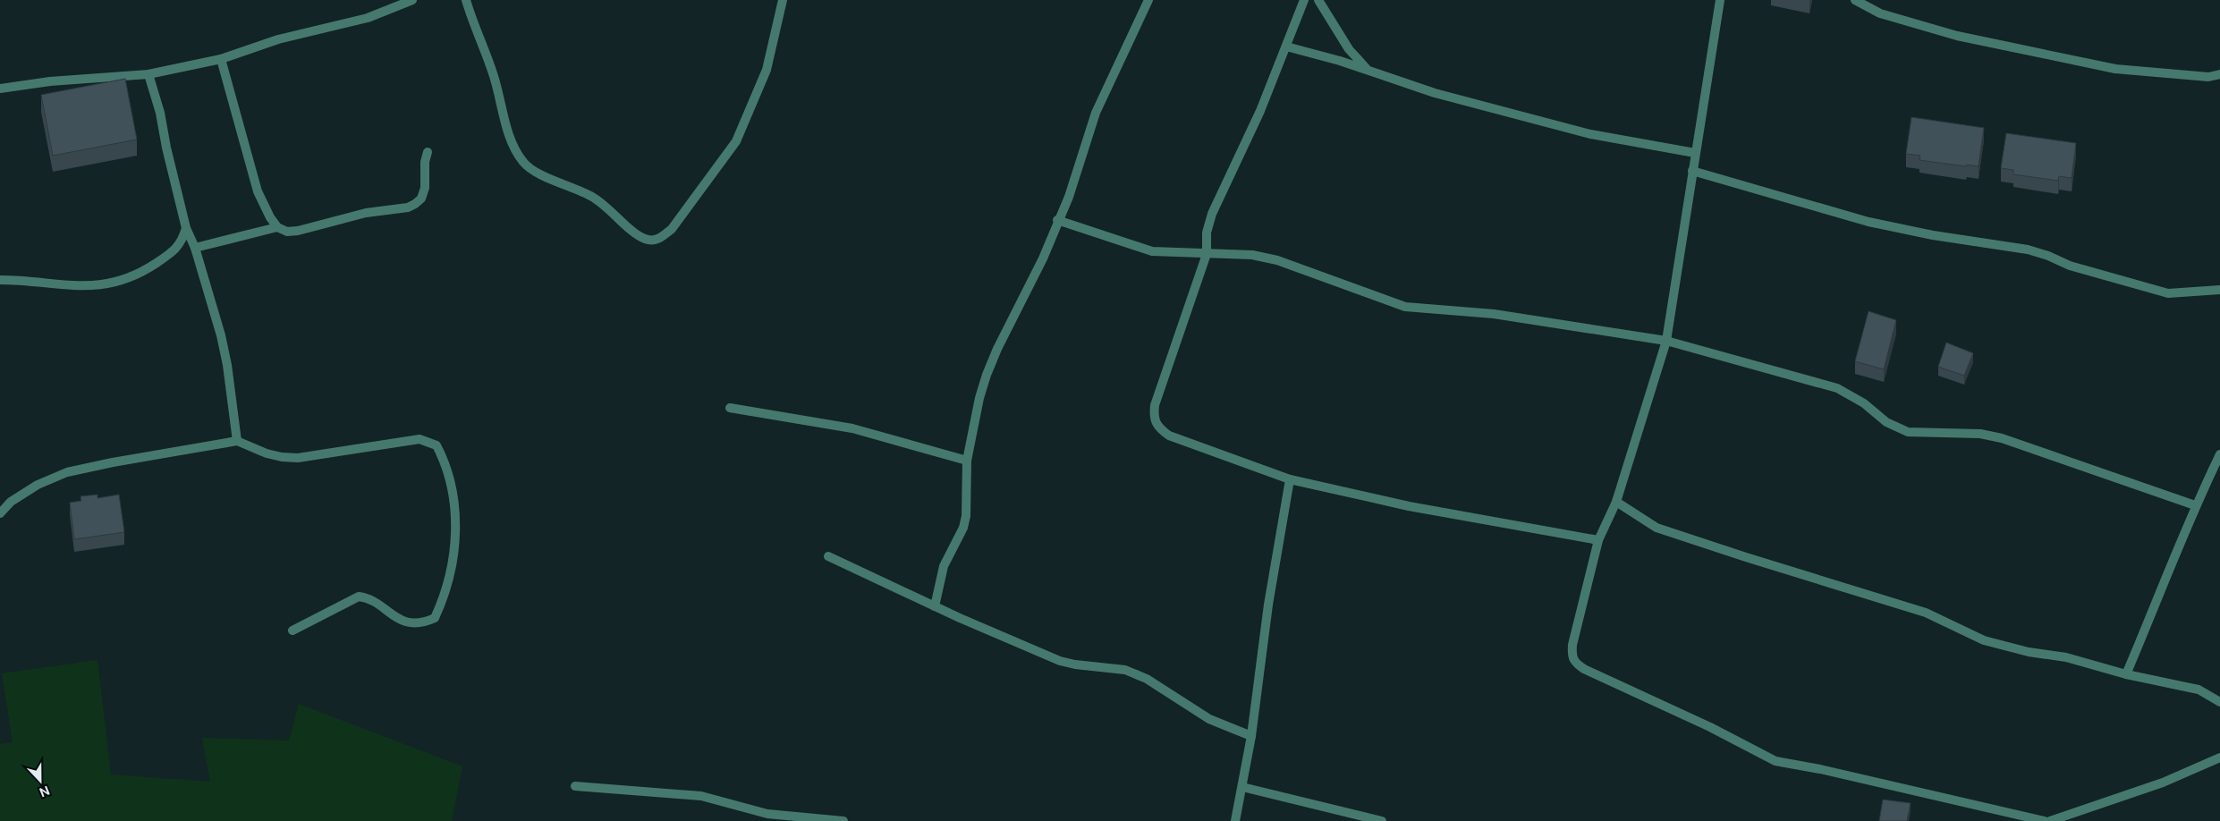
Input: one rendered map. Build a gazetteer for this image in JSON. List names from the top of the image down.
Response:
{
  "north": "bottom"
}
